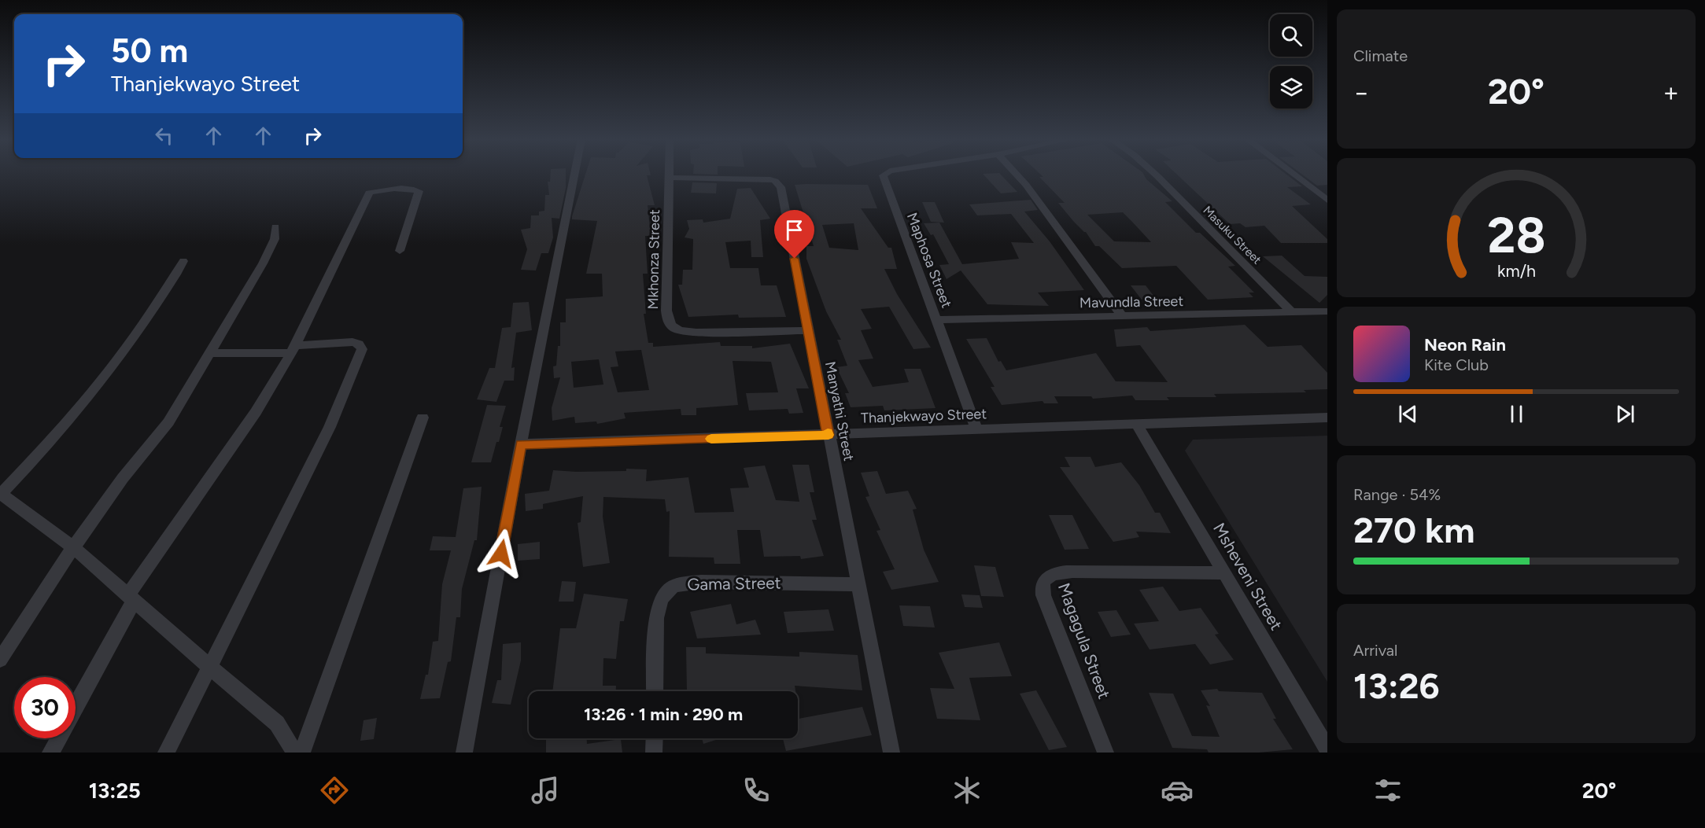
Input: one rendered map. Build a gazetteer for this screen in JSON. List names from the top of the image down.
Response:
{
  "streets": {
    "street": [
      "Masuku Street",
      "Mkhonza Street",
      "Maphosa Street",
      "Mavundla Street",
      "Manyathi Street",
      "Thanjekwayo Street",
      "Msheveni Street",
      "Gama Street",
      "Magagula Street"
    ]
  },
  "crossings": [
    ["Masuku Street", "Mavundla Street"],
    ["Mkhonza Street", "Manyathi Street"],
    ["Maphosa Street", "Mavundla Street"],
    ["Maphosa Street", "Thanjekwayo Street"],
    ["Manyathi Street", "Thanjekwayo Street"],
    ["Manyathi Street", "Gama Street"],
    ["Thanjekwayo Street", "Msheveni Street"],
    ["Msheveni Street", "Magagula Street"]
  ],
  "page": {
    "tile": [
      "Climate",
      ["Range · 54%", "270 km"],
      ["Arrival", "13:26"]
    ],
    "turn": ["50 m", "Thanjekwayo Street"],
    "heat": ["−", "20°", "+"],
    "song": ["Neon Rain", "Kite Club"],
    "limit": "30",
    "trip": "13:26 · 1 min · 290 m",
    "tabs": ["13:25", "20°"],
    "gauge": ["28", "km/h"]
  }
}
